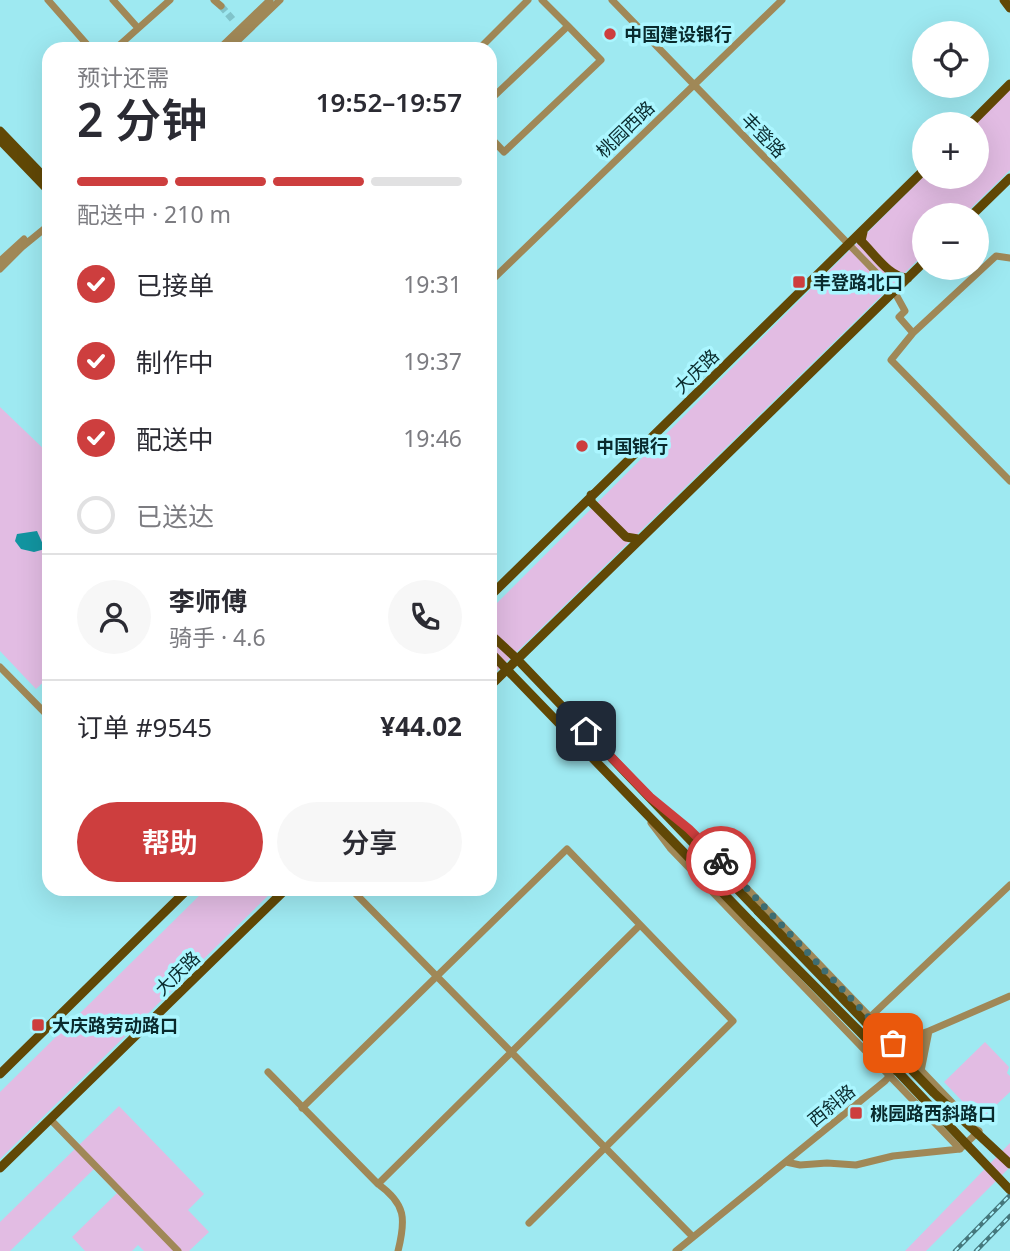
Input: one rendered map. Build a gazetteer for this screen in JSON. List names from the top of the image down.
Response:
{
  "streets": {
    "main road": ["大庆路"],
    "street": ["桃园西路", "丰登路", "西斜路"]
  },
  "crossings": [
    ["桃园西路", "丰登路"],
    ["丰登路", "大庆路"]
  ],
  "places": {
    "other": ["中国建设银行", "中国银行"],
    "transit": ["丰登路北口", "大庆路劳动路口", "桃园路西斜路口"]
  },
  "page": {
    "map_buttons": ["+", "−"],
    "heading": ["2 分钟", "预计还需", "19:52–19:57"],
    "panel": [
      "李师傅",
      "骑手 · 4.6",
      "订单 #9545",
      "¥44.02"
    ],
    "bar": "配送中 · 210 m",
    "list": [
      ["已接单", "19:31"],
      ["制作中", "19:37"],
      ["配送中", "19:46"],
      "已送达"
    ],
    "buttons": ["帮助", "分享"]
  }
}
